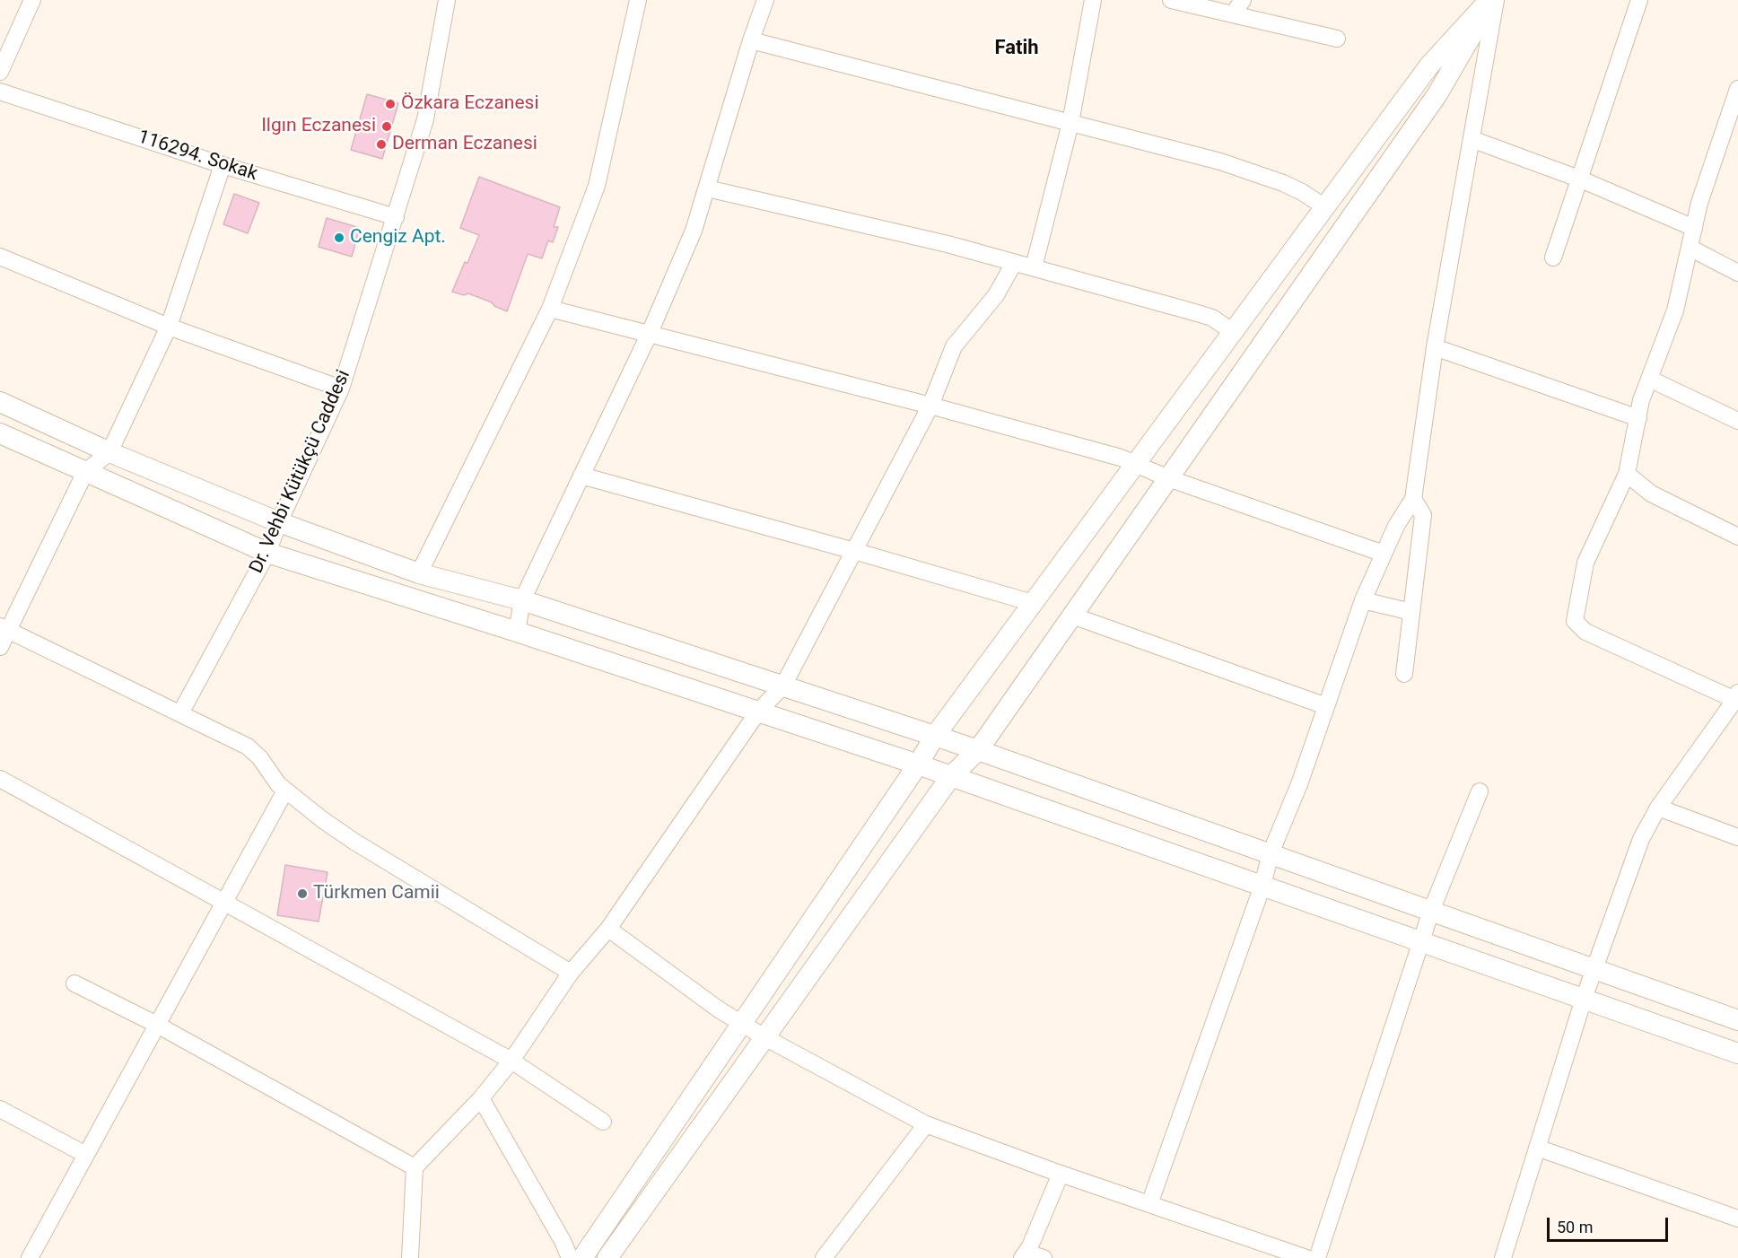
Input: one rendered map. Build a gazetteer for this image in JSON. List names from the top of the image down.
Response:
{
  "streets": {
    "street": ["116294. Sokak", "Dr. Vehbi Kütükçü Caddesi"]
  },
  "crossings": [
    ["116294. Sokak", "Dr. Vehbi Kütükçü Caddesi"]
  ],
  "districts": ["Fatih"],
  "places": [
    "Özkara Eczanesi",
    "Ilgın Eczanesi",
    "Derman Eczanesi",
    "Cengiz Apt.",
    "Türkmen Camii"
  ],
  "scale_bar": "50 m"
}
